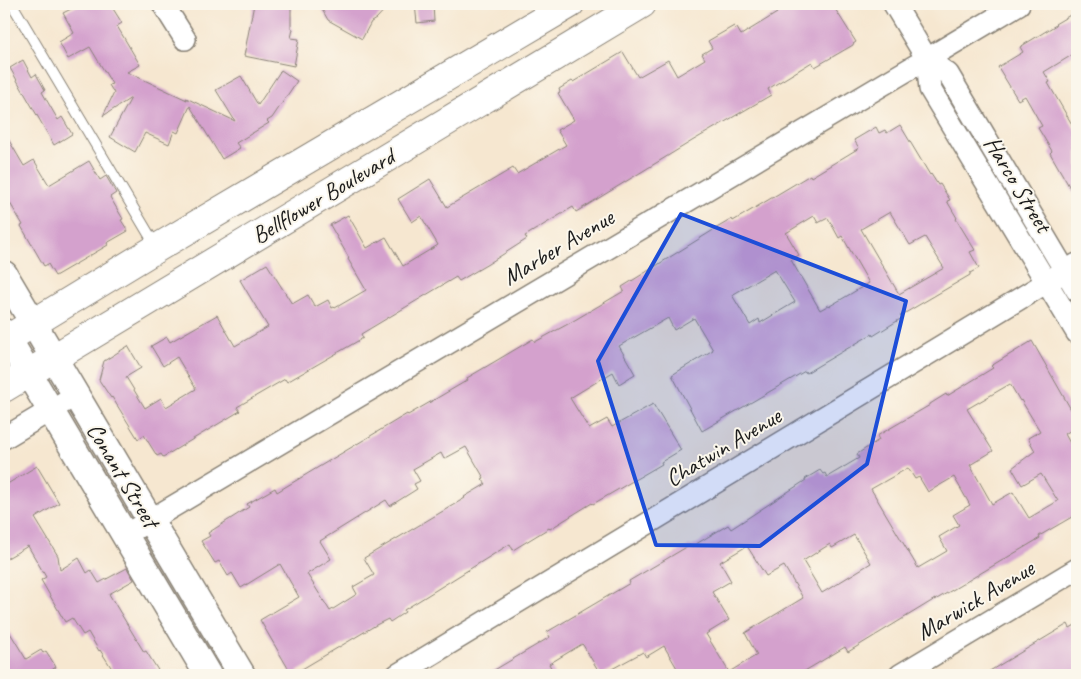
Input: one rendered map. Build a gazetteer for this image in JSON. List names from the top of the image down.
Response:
{
  "streets": {
    "main road": ["Bellflower Boulevard"],
    "street": [
      "Harco Street",
      "Marber Avenue",
      "Chatwin Avenue",
      "Conant Street",
      "Marwick Avenue"
    ]
  },
  "crossings": [
    ["Harco Street", "Marber Avenue"],
    ["Harco Street", "Chatwin Avenue"],
    ["Bellflower Boulevard", "Conant Street"],
    ["Marber Avenue", "Conant Street"]
  ]
}
